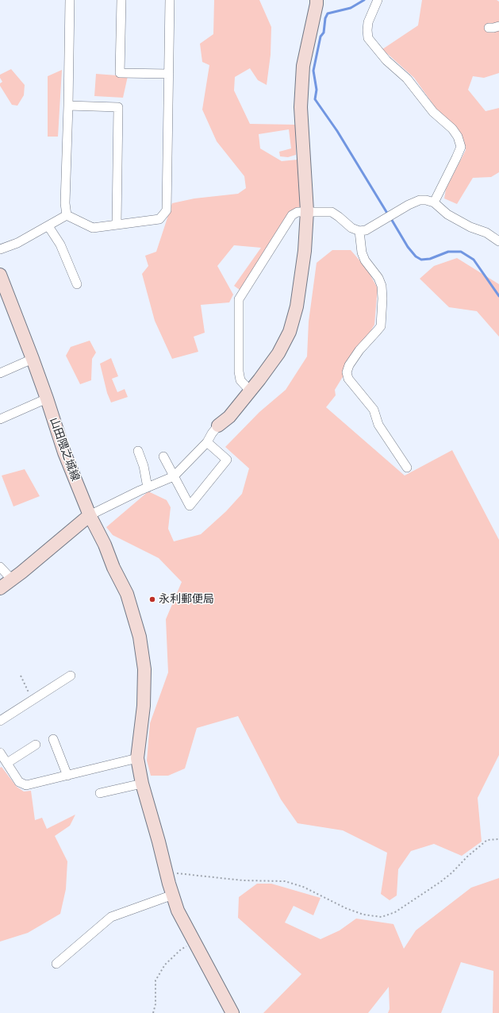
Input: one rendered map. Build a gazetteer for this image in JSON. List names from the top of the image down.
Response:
{
  "streets": {
    "street": ["山田隈之城線"]
  },
  "places": ["永利郵便局"]
}
